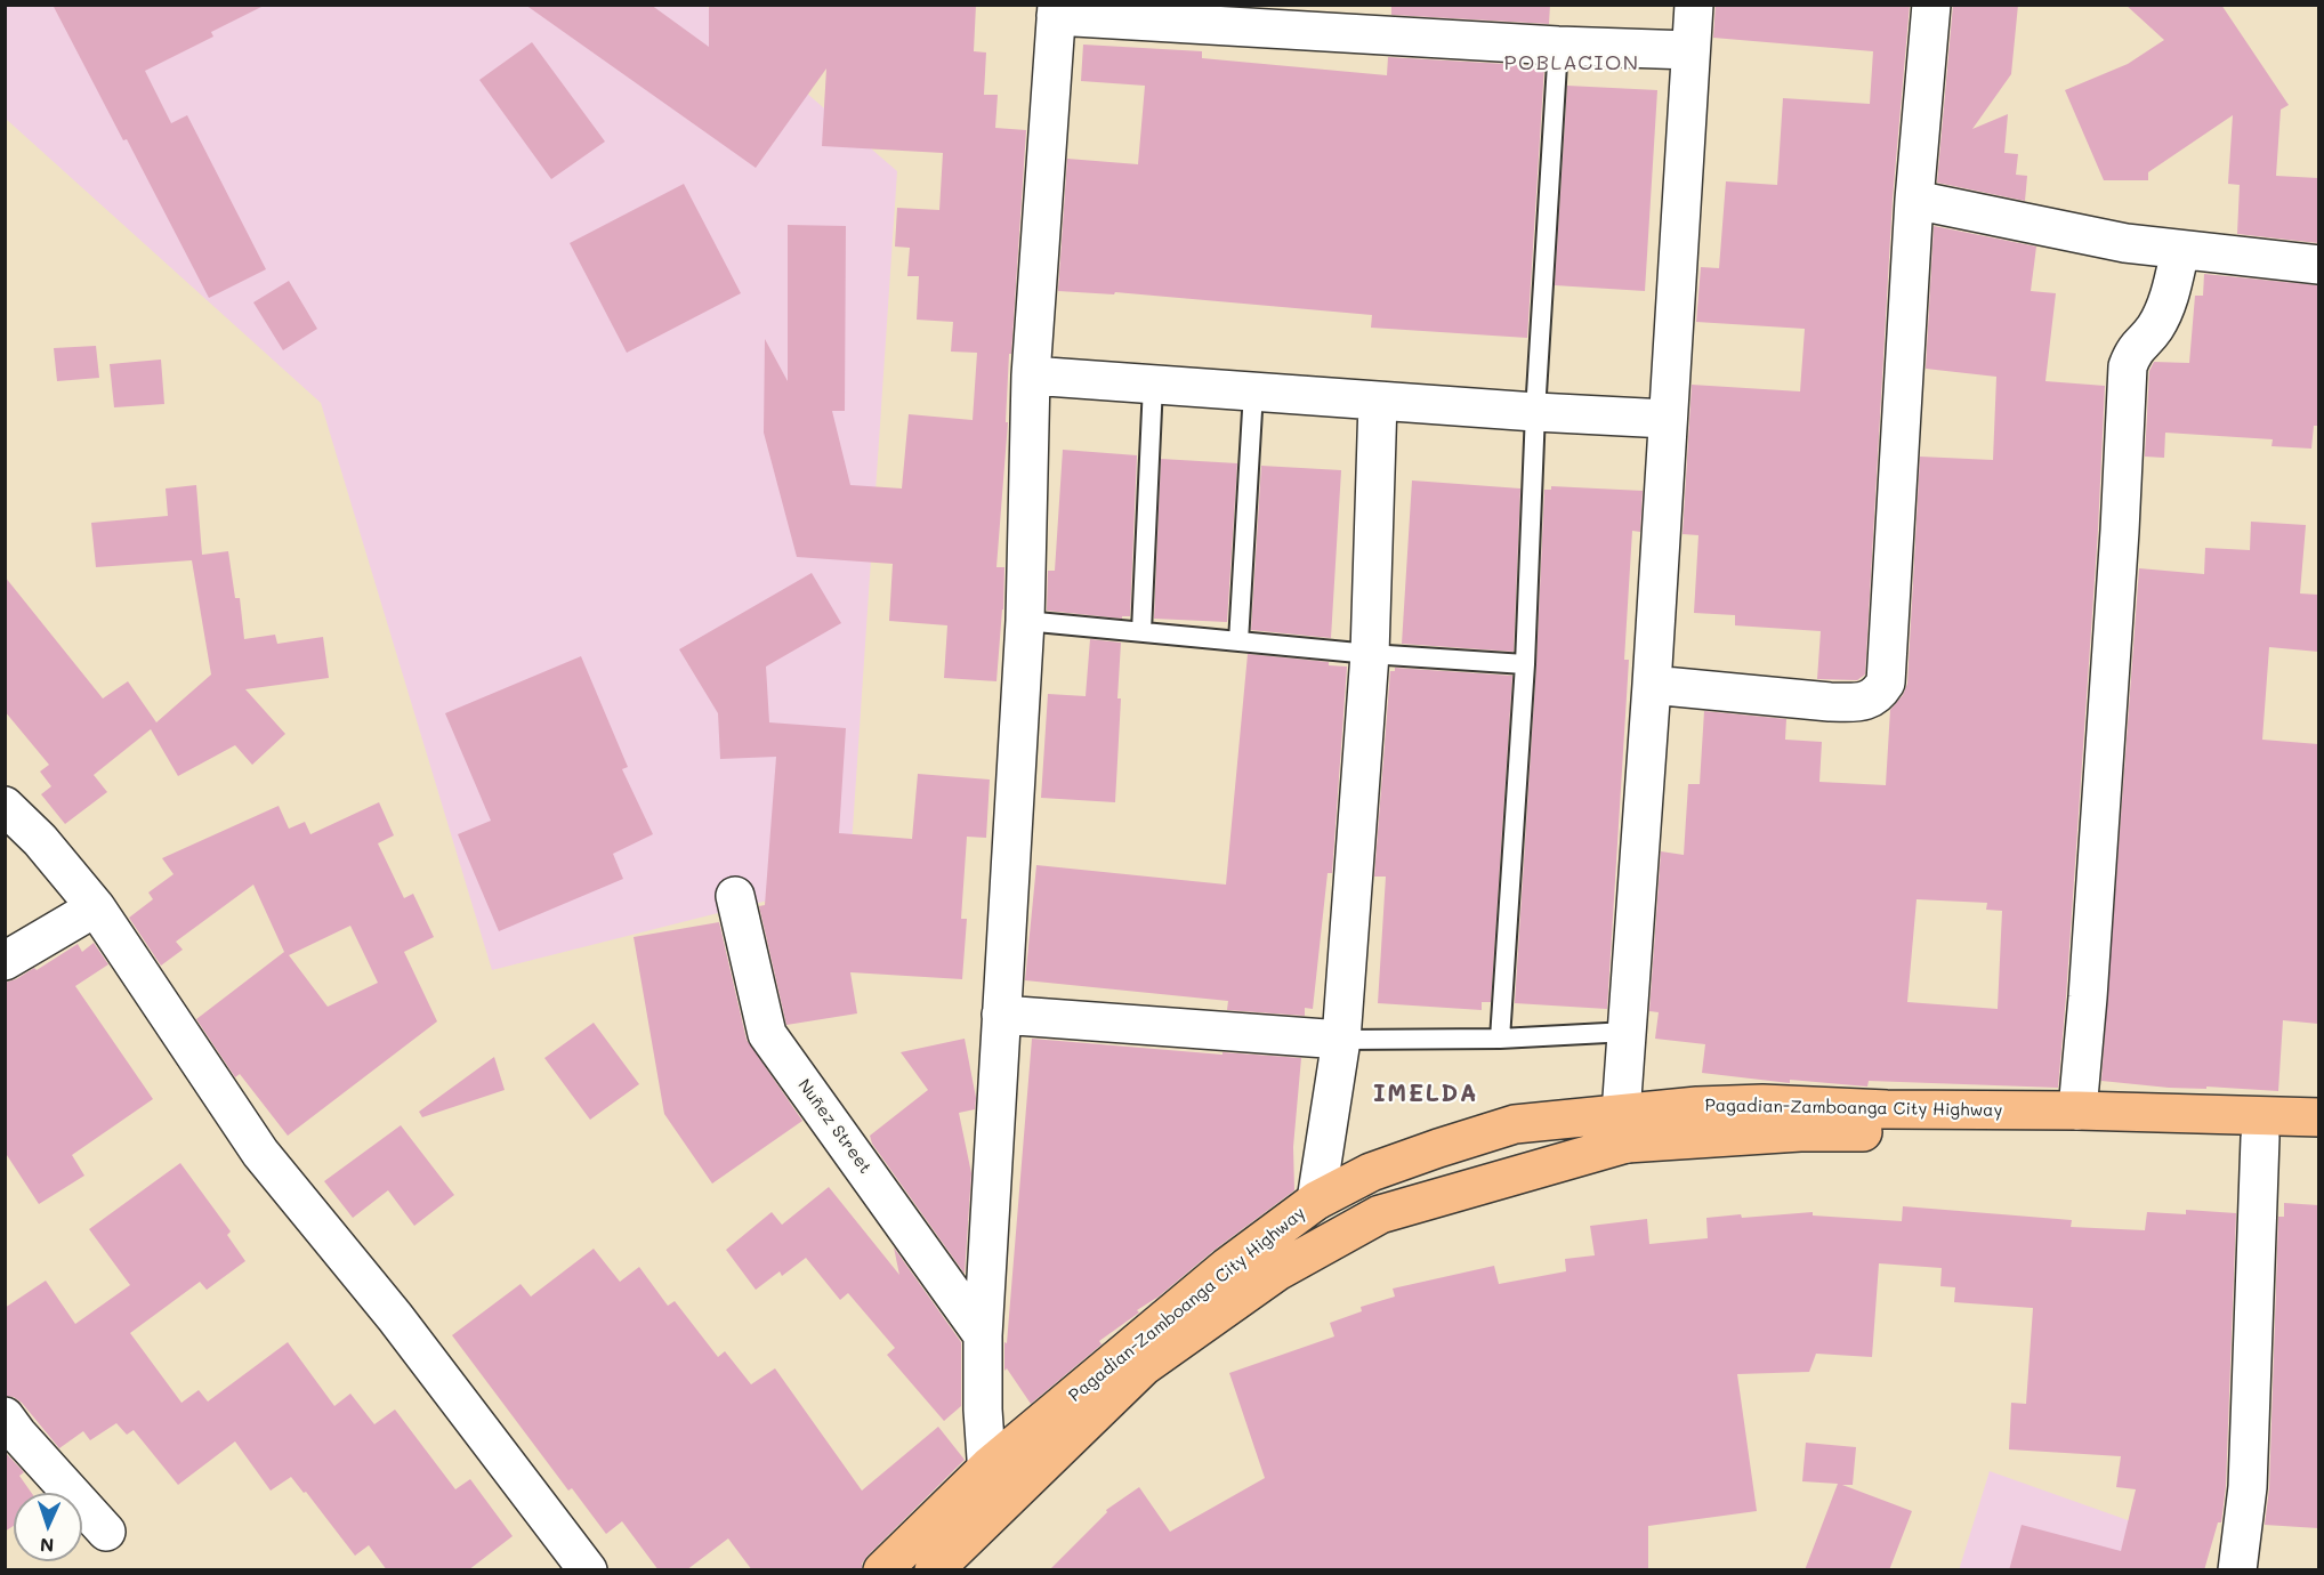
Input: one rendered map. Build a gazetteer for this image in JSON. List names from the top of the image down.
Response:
{
  "streets": {
    "highway": ["Pagadian-Zamboanga City Highway"],
    "street": ["Nuñez Street"]
  },
  "districts": ["POBLACION", "IMELDA"],
  "north": "bottom"
}
